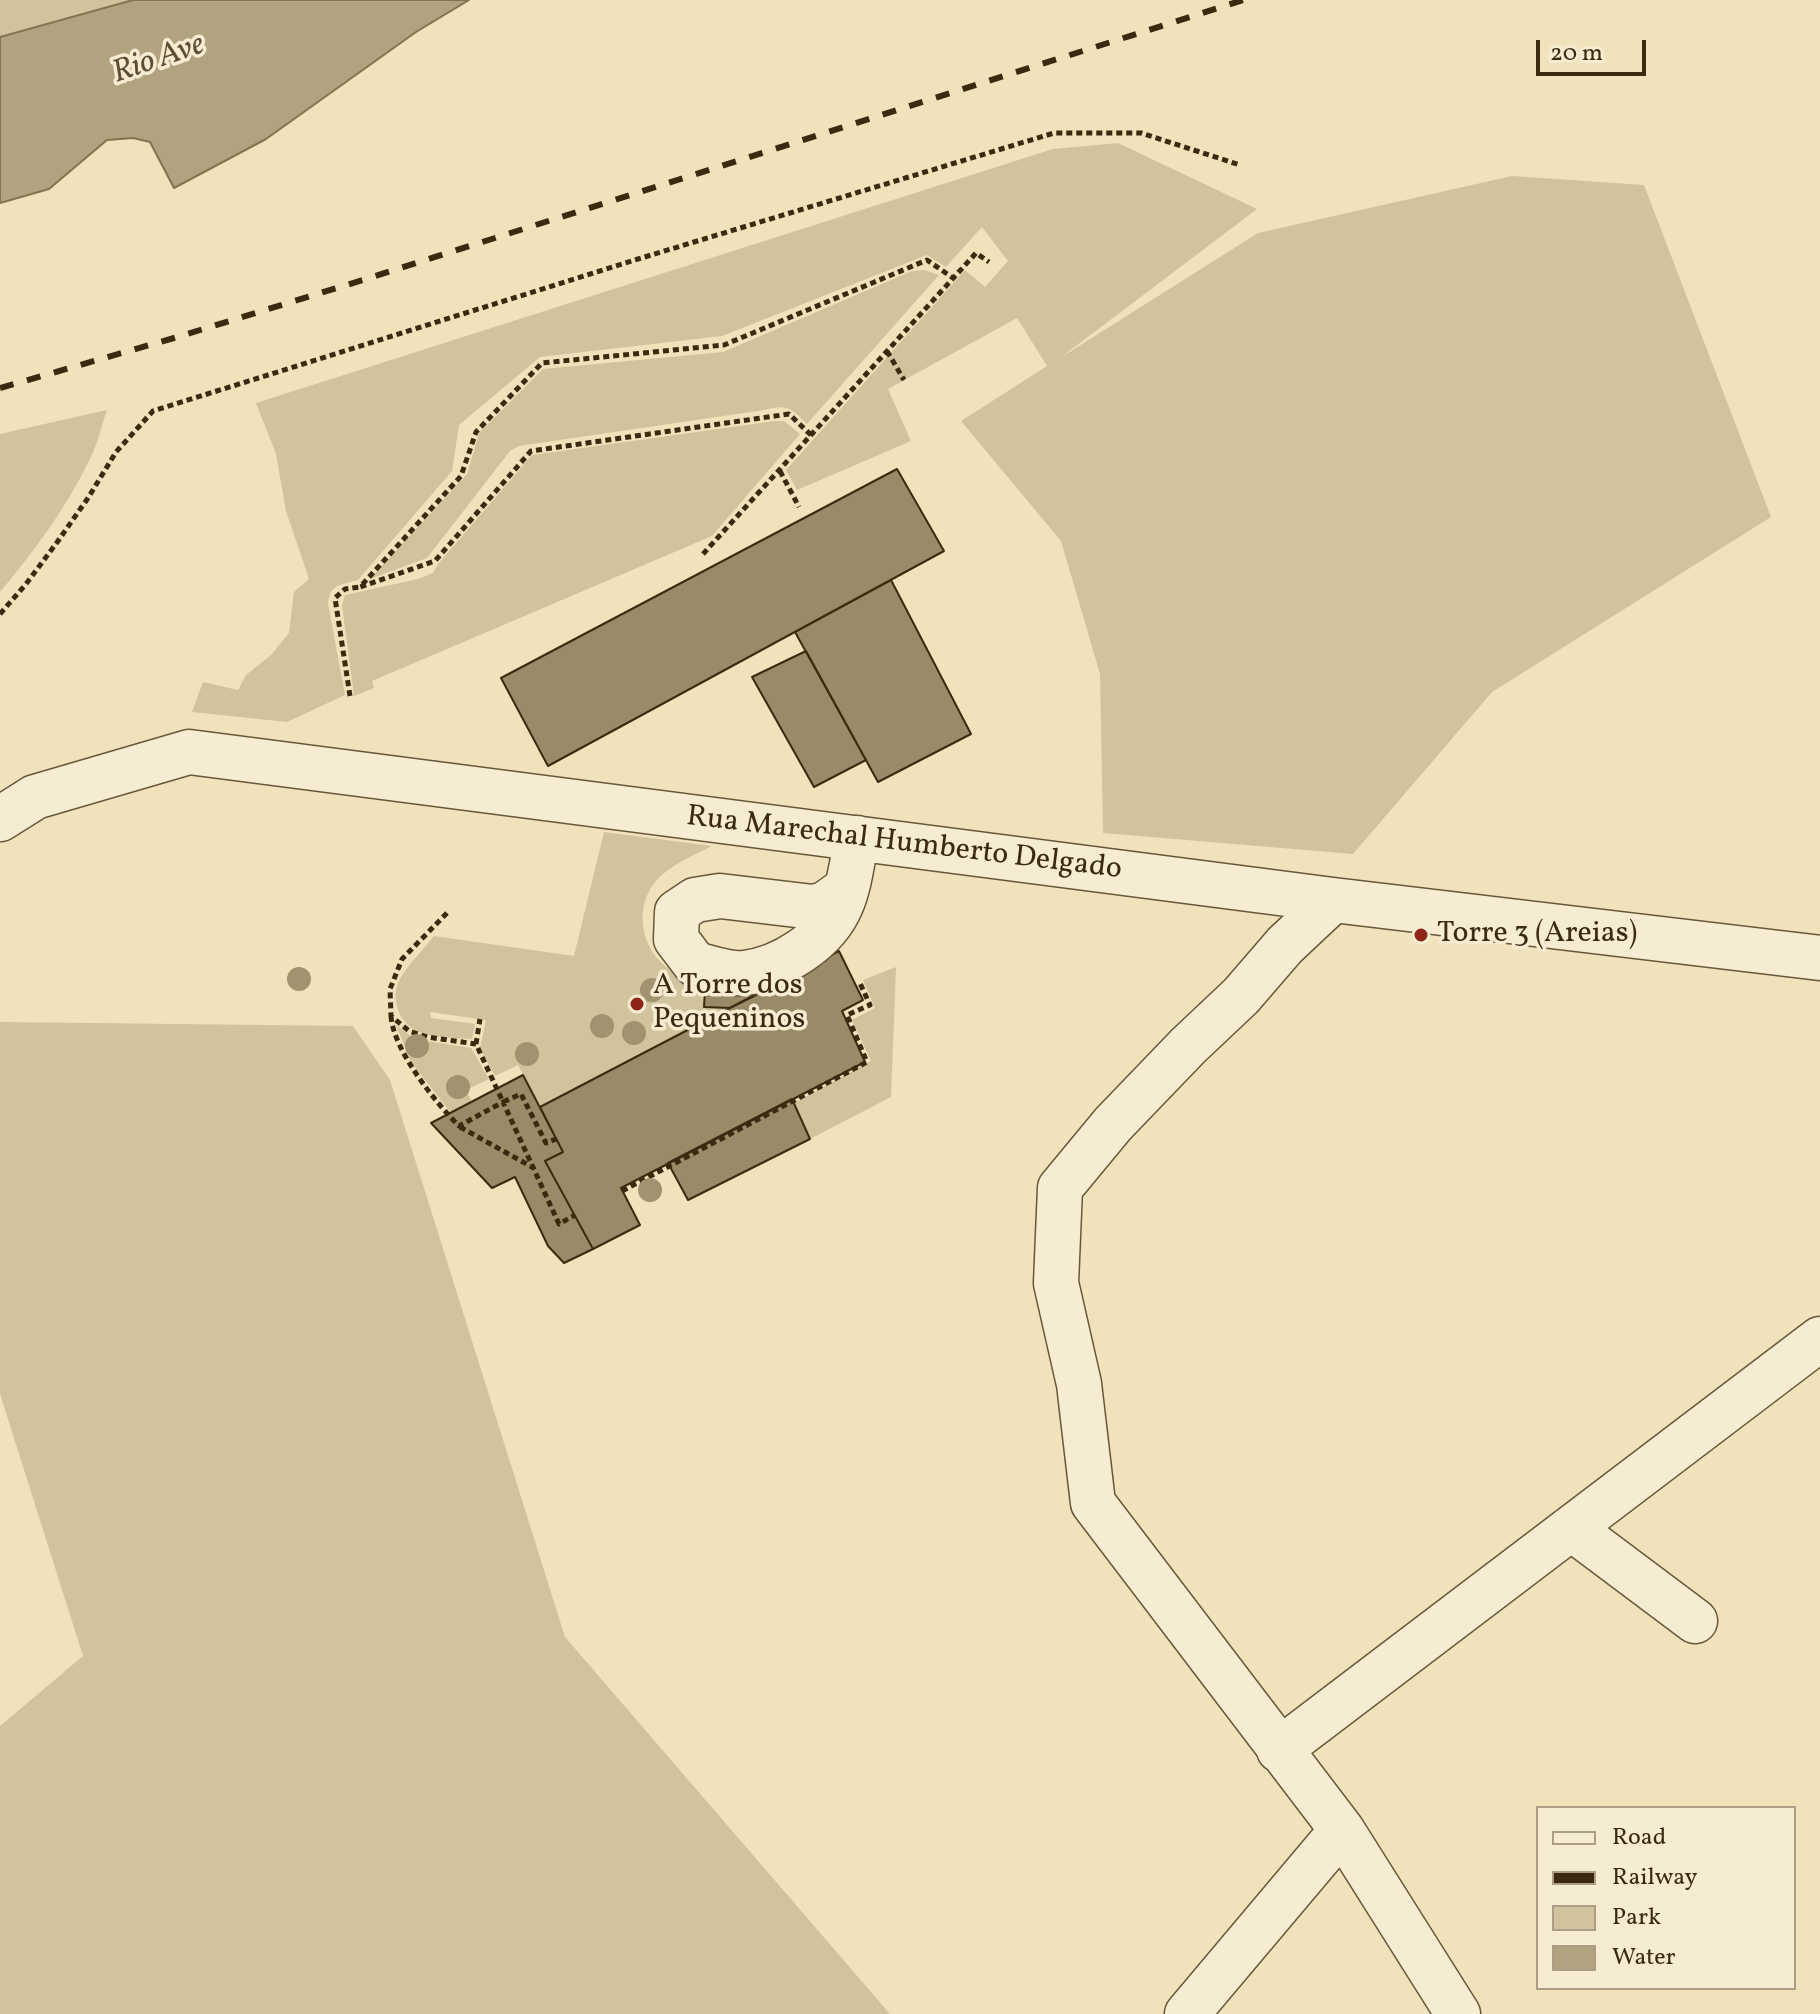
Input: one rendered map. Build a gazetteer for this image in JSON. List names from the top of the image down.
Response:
{
  "streets": {
    "street": ["Rua Marechal Humberto Delgado"]
  },
  "water": ["Rio Ave"],
  "places": ["Torre 3 (Areias)", "A Torre dos Pequeninos"],
  "legend": [
    "Road",
    "Railway",
    "Park",
    "Water"
  ],
  "scale_bar": "20 m"
}
